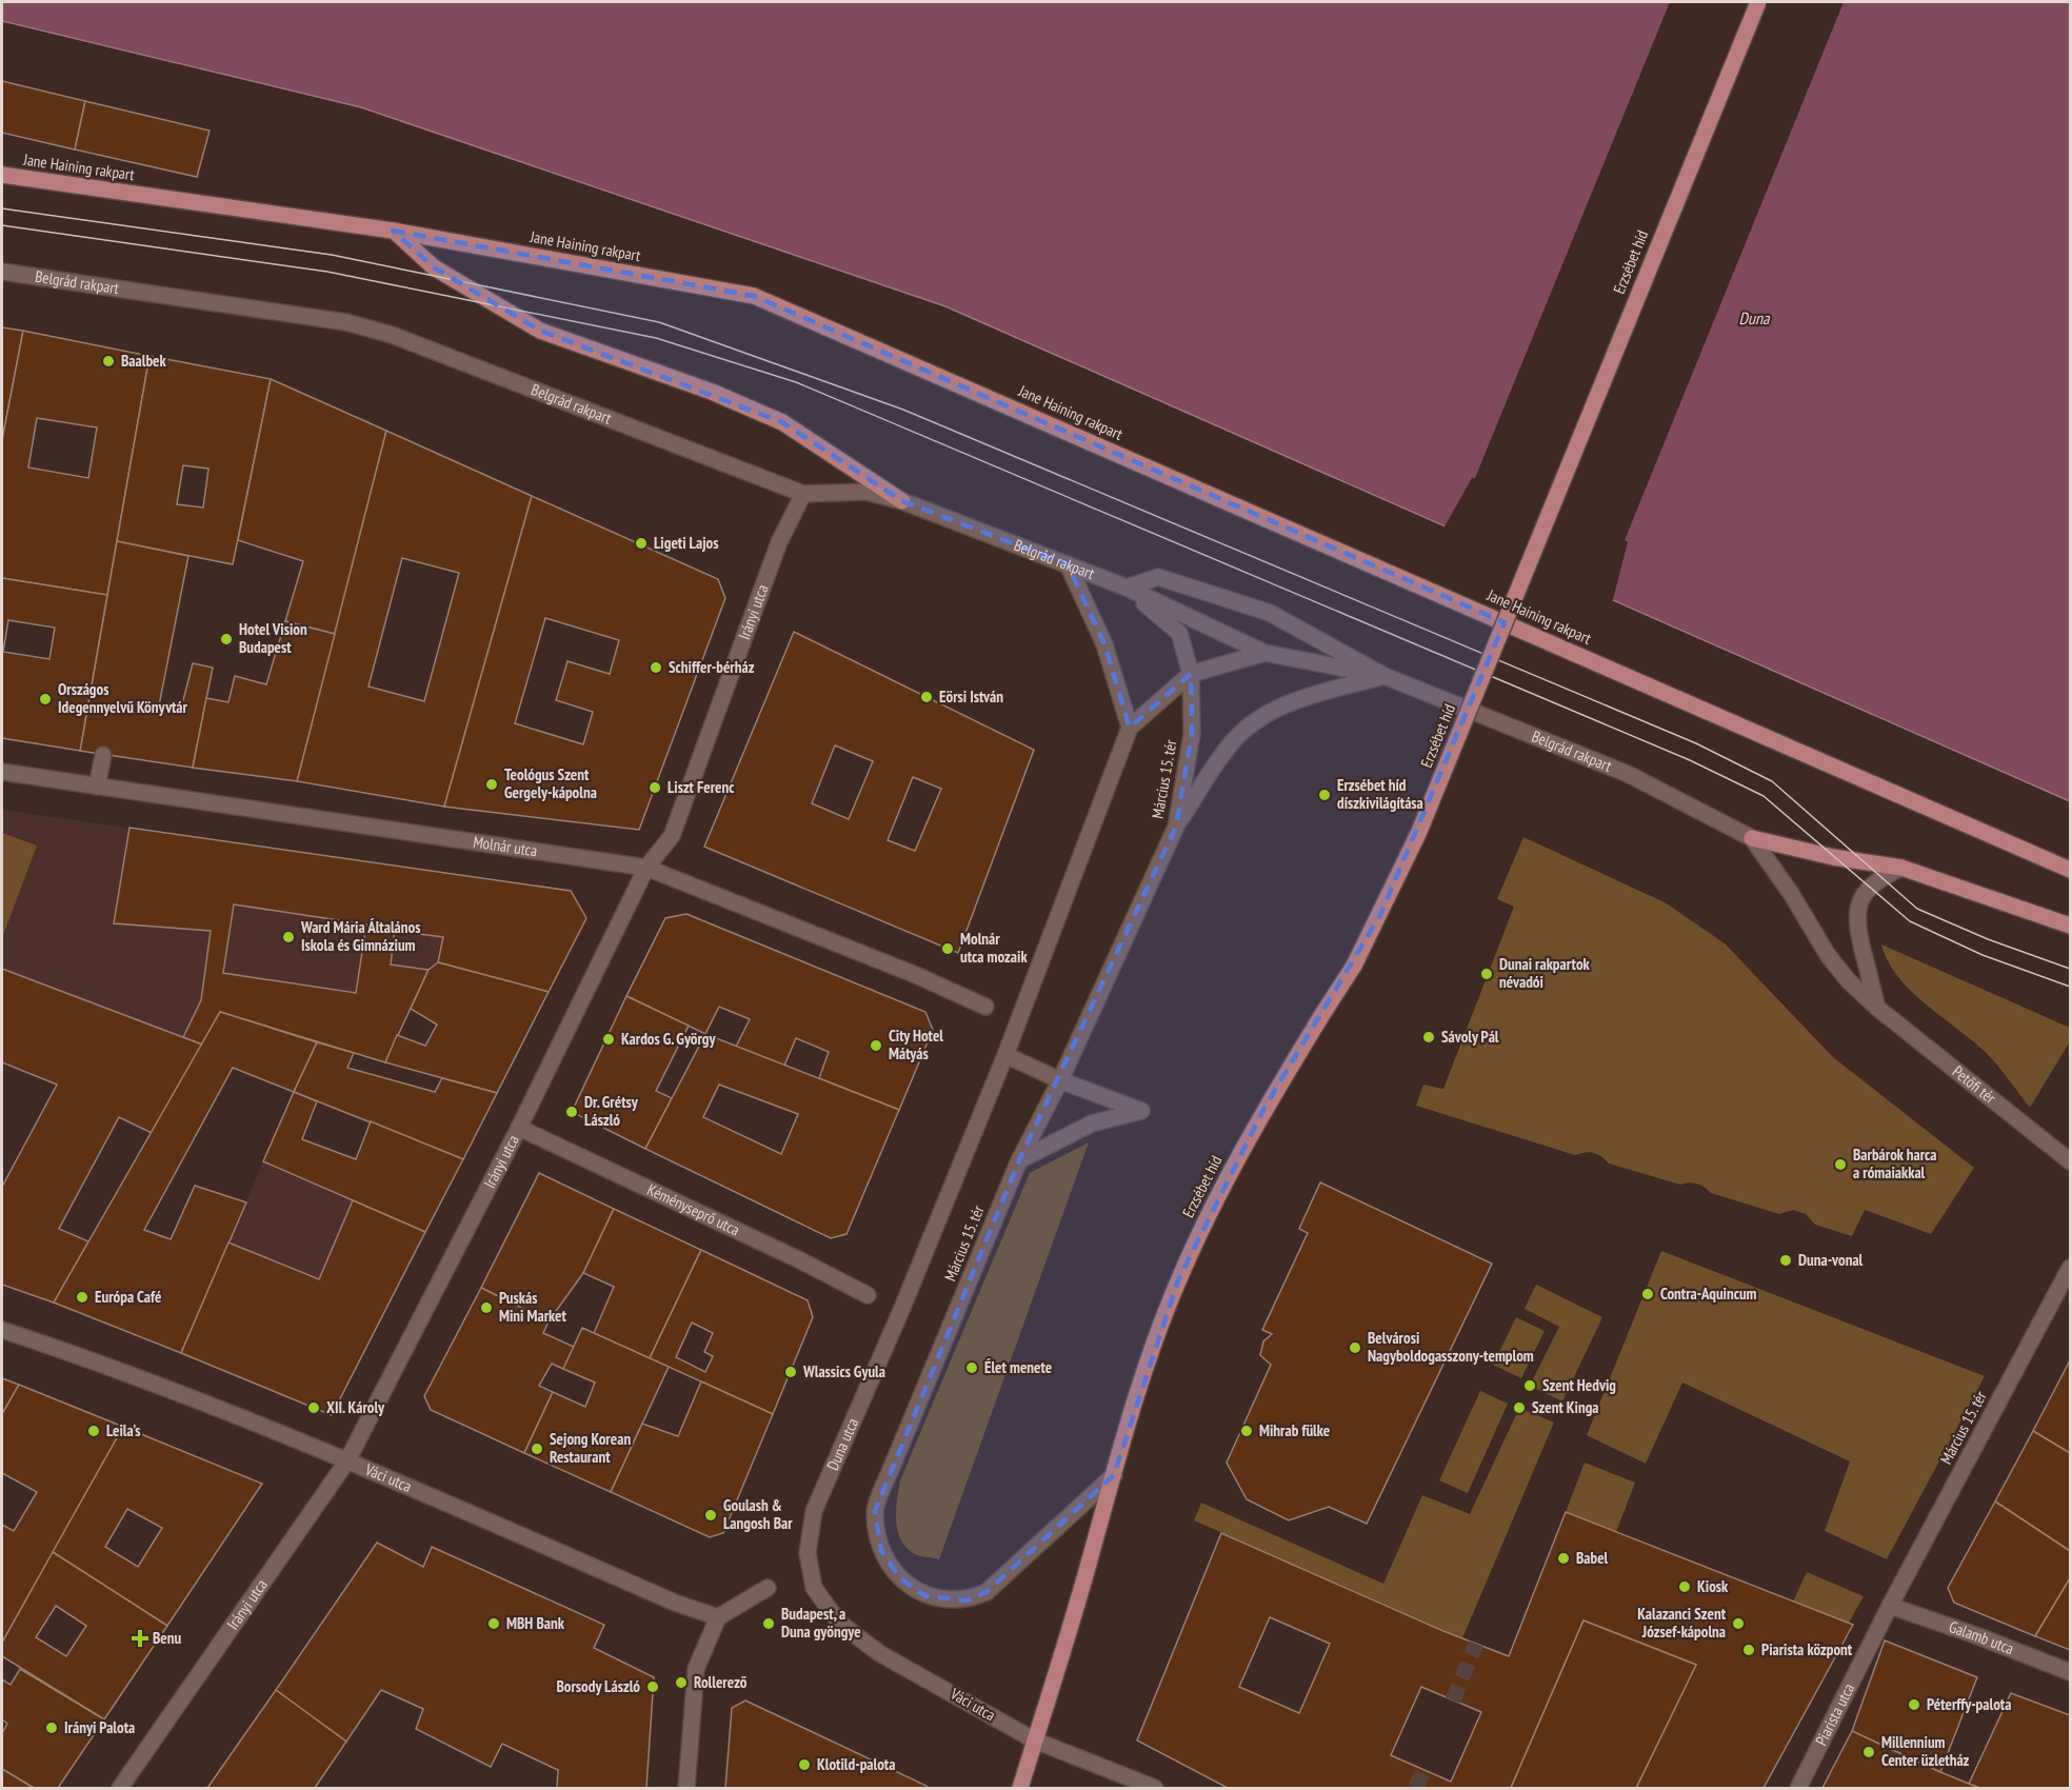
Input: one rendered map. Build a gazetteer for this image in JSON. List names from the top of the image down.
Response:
{
  "streets": {
    "main road": ["Jane Haining rakpart", "Erzsébet híd"],
    "street": [
      "Belgrád rakpart",
      "Irányi utca",
      "Március 15. tér",
      "Molnár utca",
      "Petőfi tér",
      "Kéményseprő utca",
      "Duna utca",
      "Váci utca",
      "Galamb utca",
      "Piarista utca"
    ]
  },
  "crossings": [
    ["Erzsébet híd", "Március 15. tér"],
    ["Belgrád rakpart", "Irányi utca"],
    ["Belgrád rakpart", "Március 15. tér"],
    ["Belgrád rakpart", "Petőfi tér"],
    ["Irányi utca", "Molnár utca"],
    ["Irányi utca", "Kéményseprő utca"],
    ["Irányi utca", "Váci utca"],
    ["Március 15. tér", "Duna utca"],
    ["Március 15. tér", "Galamb utca"],
    ["Március 15. tér", "Piarista utca"],
    ["Duna utca", "Váci utca"],
    ["Galamb utca", "Piarista utca"]
  ],
  "water": ["Duna"],
  "places": {
    "other": [
      "Baalbek",
      "Ligeti Lajos",
      "Hotel Vision Budapest",
      "Schiffer-bérház",
      "Eörsi István",
      "Országos Idegennyelvű Könyvtár",
      "Teológus Szent Gergely-kápolna",
      "Liszt Ferenc",
      "Erzsébet híd díszkivilágítása",
      "Ward Mária Általános Iskola és Gimnázium",
      "Molnár utca mozaik",
      "Dunai rakpartok névadói",
      "Sávoly Pál",
      "Kardos G. György",
      "City Hotel Mátyás",
      "Dr. Grétsy László",
      "Barbárok harca a rómaiakkal",
      "Duna-vonal",
      "Contra-Aquincum",
      "Európa Café",
      "Puskás Mini Market",
      "Belvárosi Nagyboldogasszony-templom",
      "Élet menete",
      "Wlassics Gyula",
      "Szent Hedvig",
      "XII. Károly",
      "Szent Kinga",
      "Leila's",
      "Mihrab fülke",
      "Sejong Korean Restaurant",
      "Goulash & Langosh Bar",
      "Babel",
      "Kiosk",
      "MBH Bank",
      "Budapest, a Duna gyöngye",
      "Kalazanci Szent József-kápolna",
      "Piarista központ",
      "Rollerező",
      "Borsody László",
      "Péterffy-palota",
      "Irányi Palota",
      "Millennium Center üzletház",
      "Klotild-palota"
    ],
    "health": ["Benu"]
  }
}
